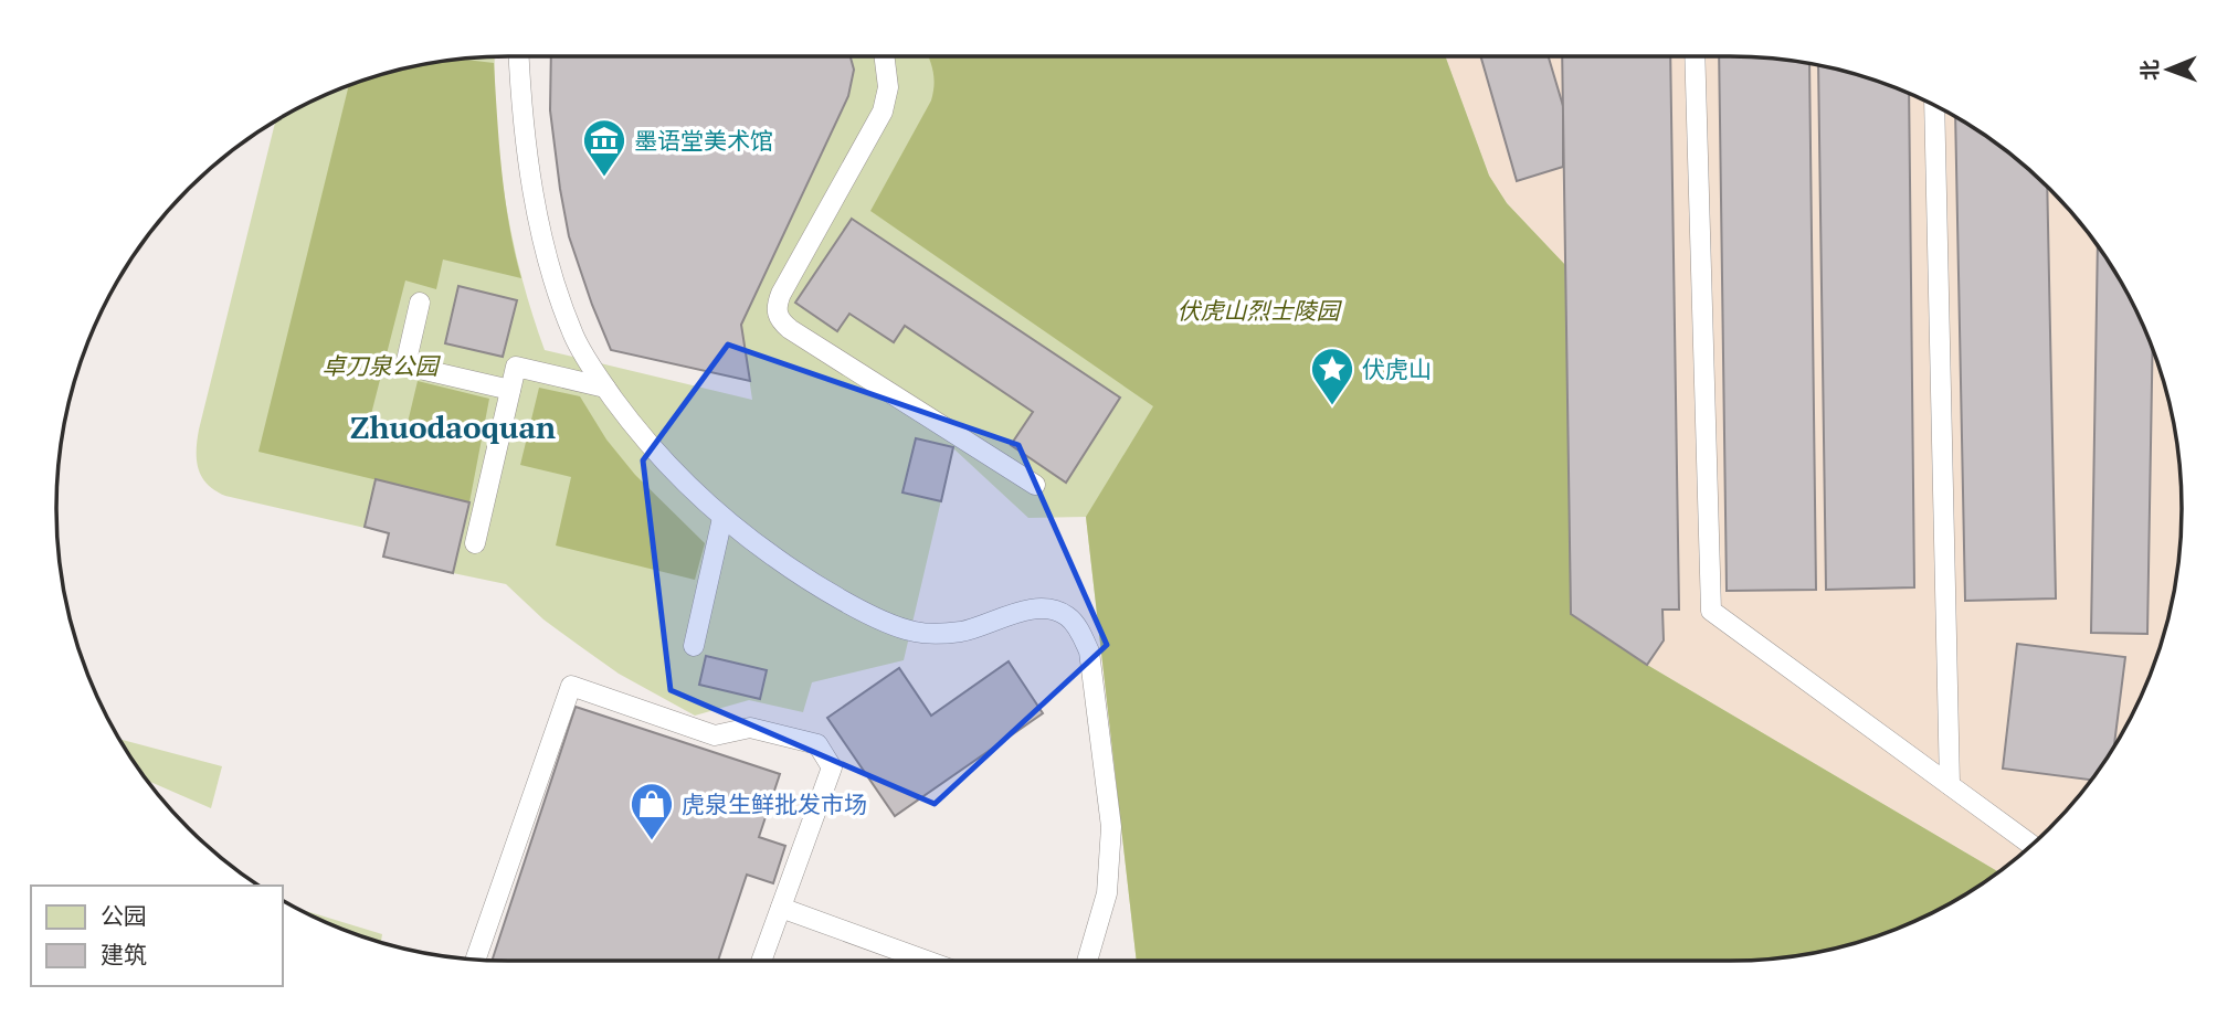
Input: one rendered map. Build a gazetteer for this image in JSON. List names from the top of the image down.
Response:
{
  "districts": ["Zhuodaoquan"],
  "parks": ["伏虎山烈士陵园", "卓刀泉公园"],
  "places": {
    "museum": ["墨语堂美术馆"],
    "place": ["伏虎山"],
    "shop": ["虎泉生鲜批发市场"]
  },
  "legend": ["公园", "建筑"],
  "north": "left"
}
